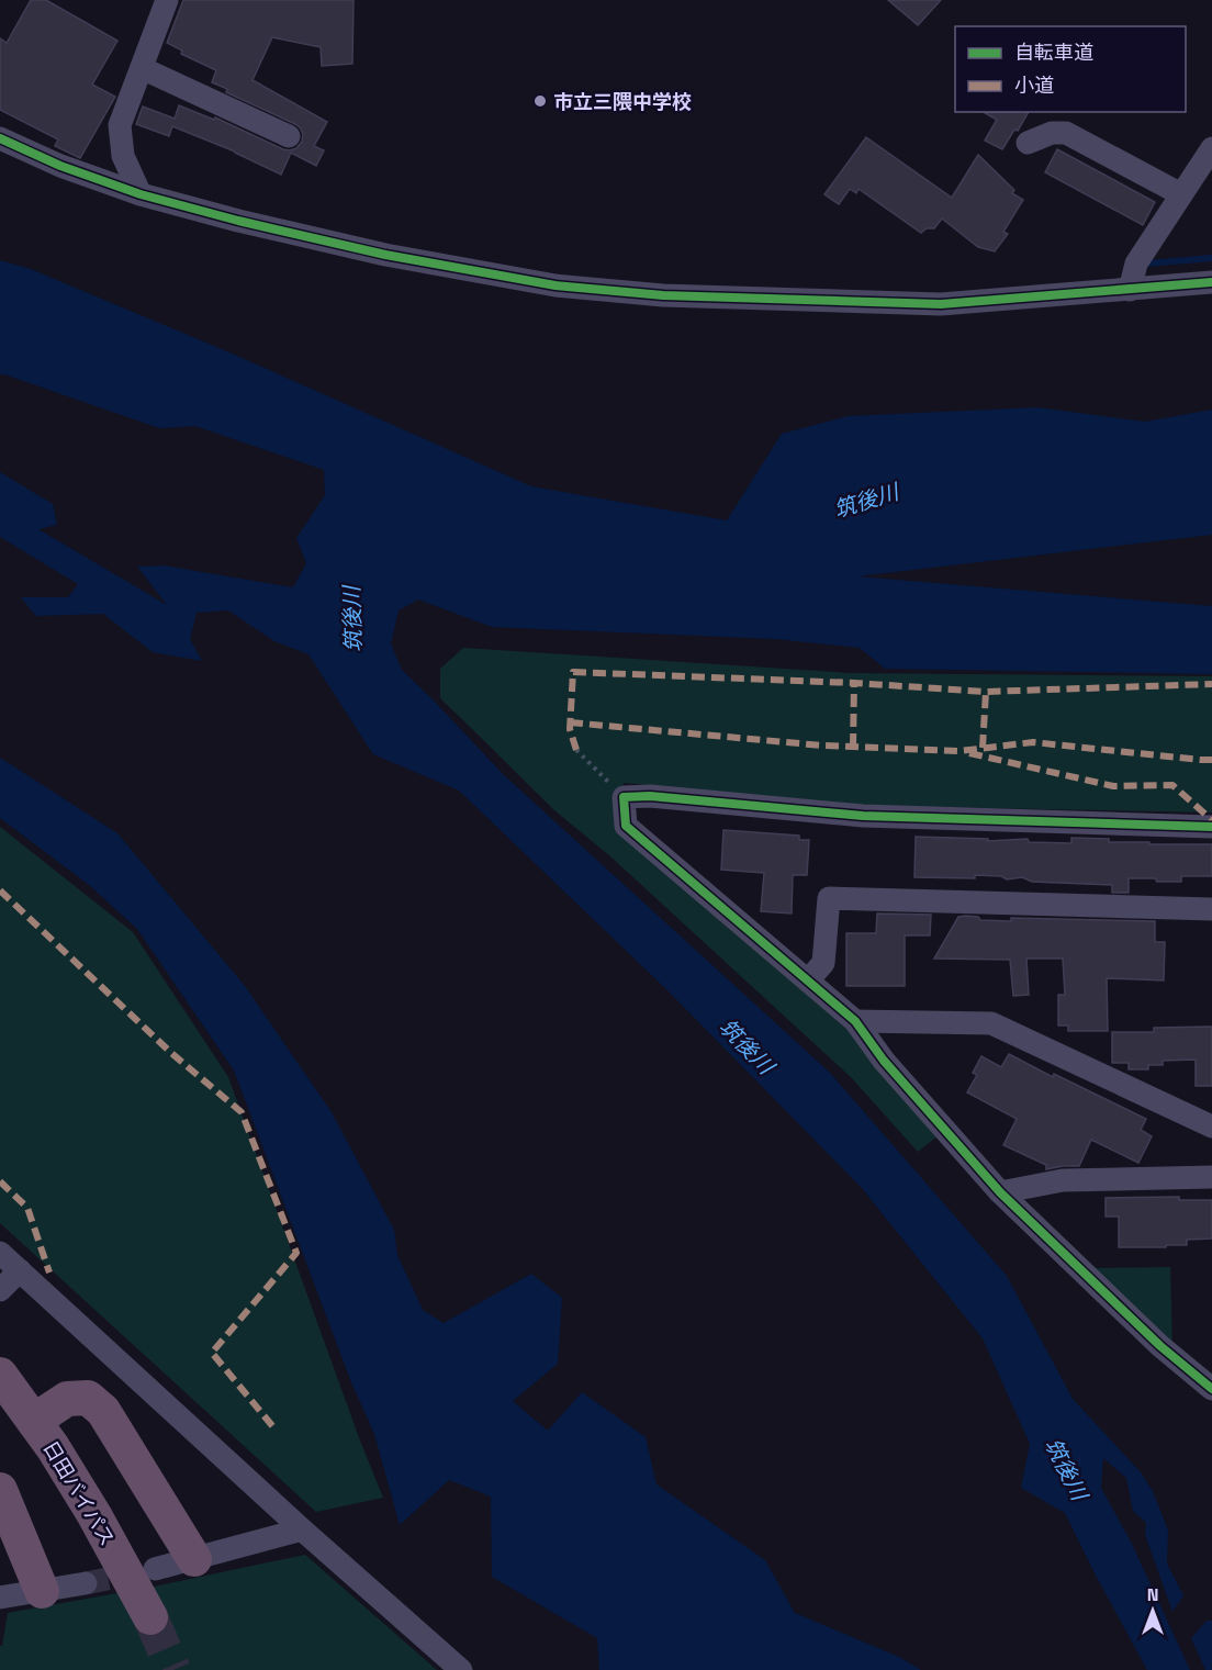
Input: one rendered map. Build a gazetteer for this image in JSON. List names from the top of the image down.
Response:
{
  "streets": {
    "highway": ["日田バイパス"]
  },
  "water": ["筑後川"],
  "places": ["市立三隈中学校"],
  "legend": ["自転車道", "小道"],
  "north": "top"
}
